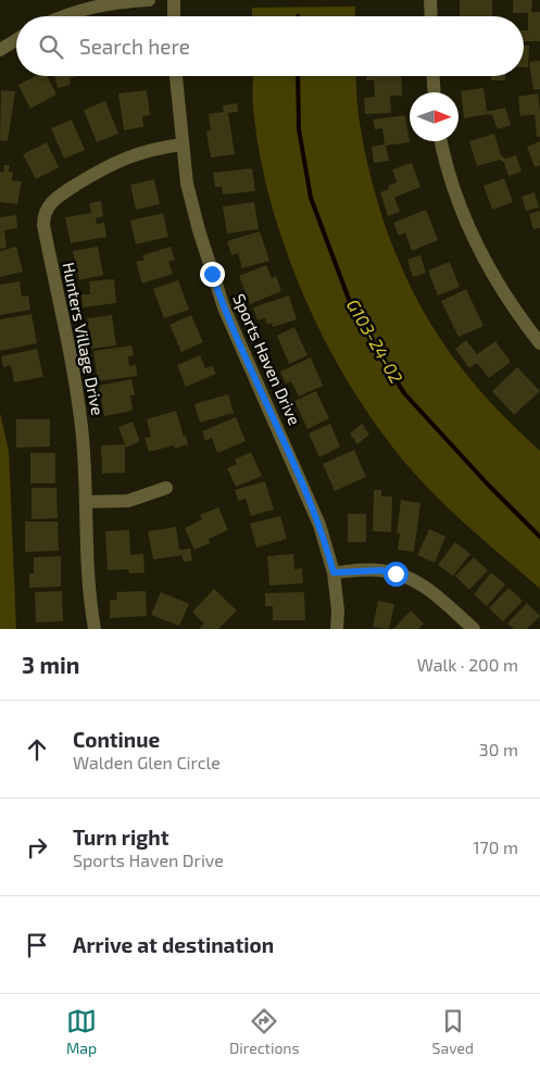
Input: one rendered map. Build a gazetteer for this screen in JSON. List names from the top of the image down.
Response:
{
  "streets": {
    "street": ["Hunters Village Drive", "Sports Haven Drive"]
  },
  "crossings": [
    ["Hunters Village Drive", "Sports Haven Drive"]
  ],
  "water": ["G103-24-02"],
  "north": "right",
  "page": {
    "search": "Search here",
    "heading": ["3 min", "Walk · 200 m"],
    "list": [
      ["Continue", "Walden Glen Circle", "30 m"],
      ["Turn right", "Sports Haven Drive", "170 m"],
      "Arrive at destination"
    ],
    "nav": ["Map", "Directions", "Saved"]
  }
}
